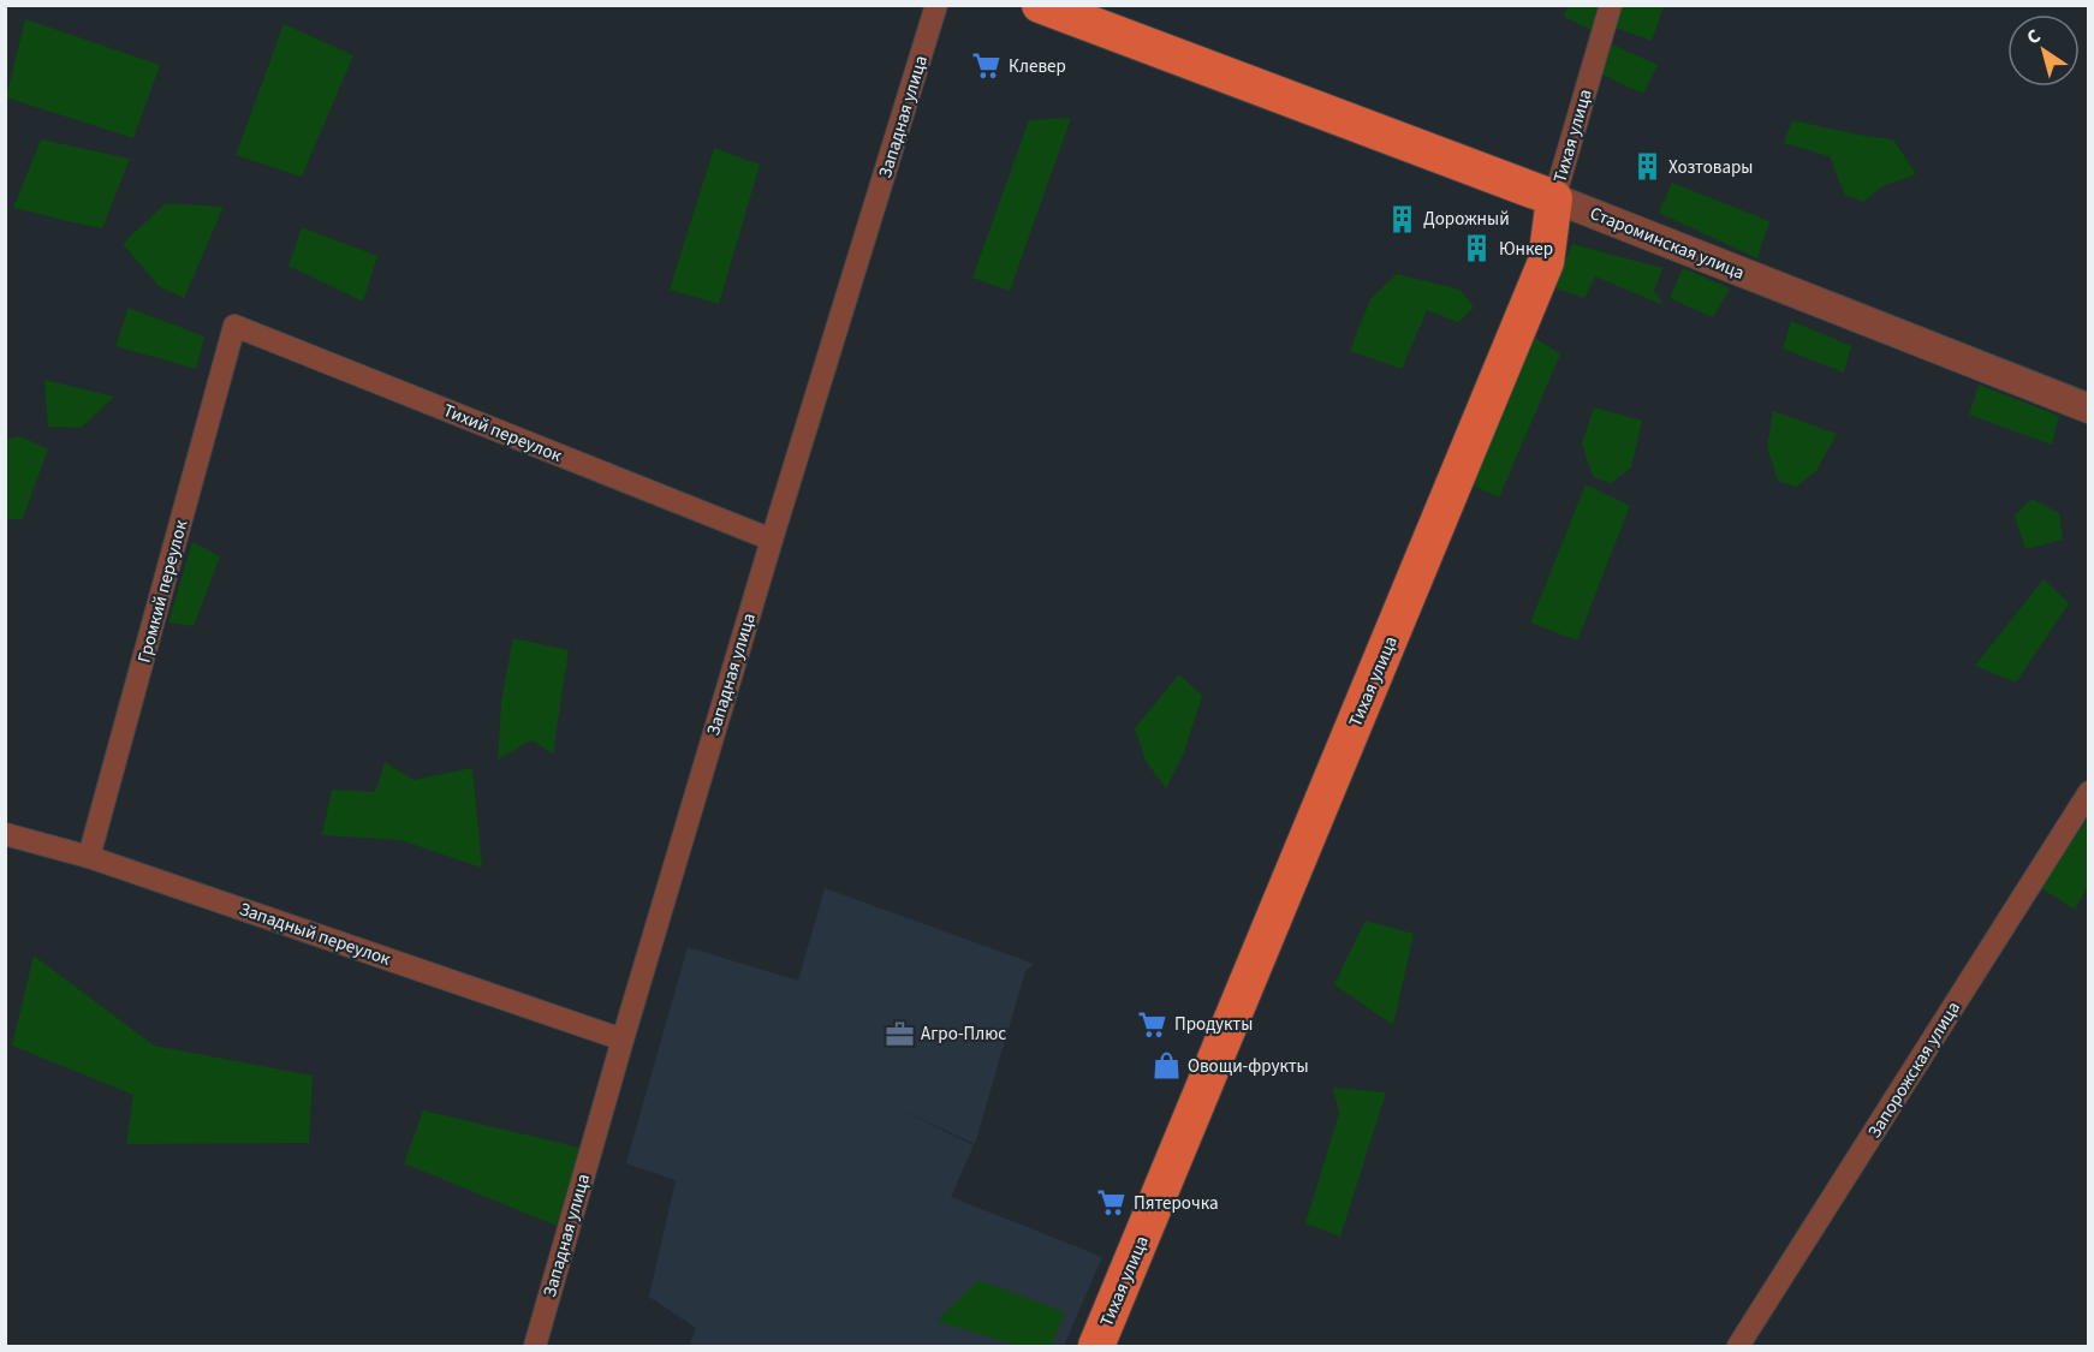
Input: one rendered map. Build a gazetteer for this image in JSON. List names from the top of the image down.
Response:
{
  "streets": {
    "main road": ["Тихая улица", "Староминская улица"],
    "street": [
      "Западная улица",
      "Тихий переулок",
      "Громкий переулок",
      "Западный переулок",
      "Запорожская улица"
    ]
  },
  "crossings": [
    ["Западная улица", "Тихий переулок"],
    ["Западная улица", "Западный переулок"],
    ["Тихая улица", "Староминская улица"],
    ["Тихий переулок", "Громкий переулок"],
    ["Громкий переулок", "Западный переулок"]
  ],
  "places": {
    "supermarket": ["Клевер", "Продукты", "Пятерочка"],
    "building": ["Хозтовары", "Дорожный", "Юнкер"],
    "office": ["Агро-Плюс"],
    "shop": ["Овощи-фрукты"]
  },
  "north": "top left"
}
